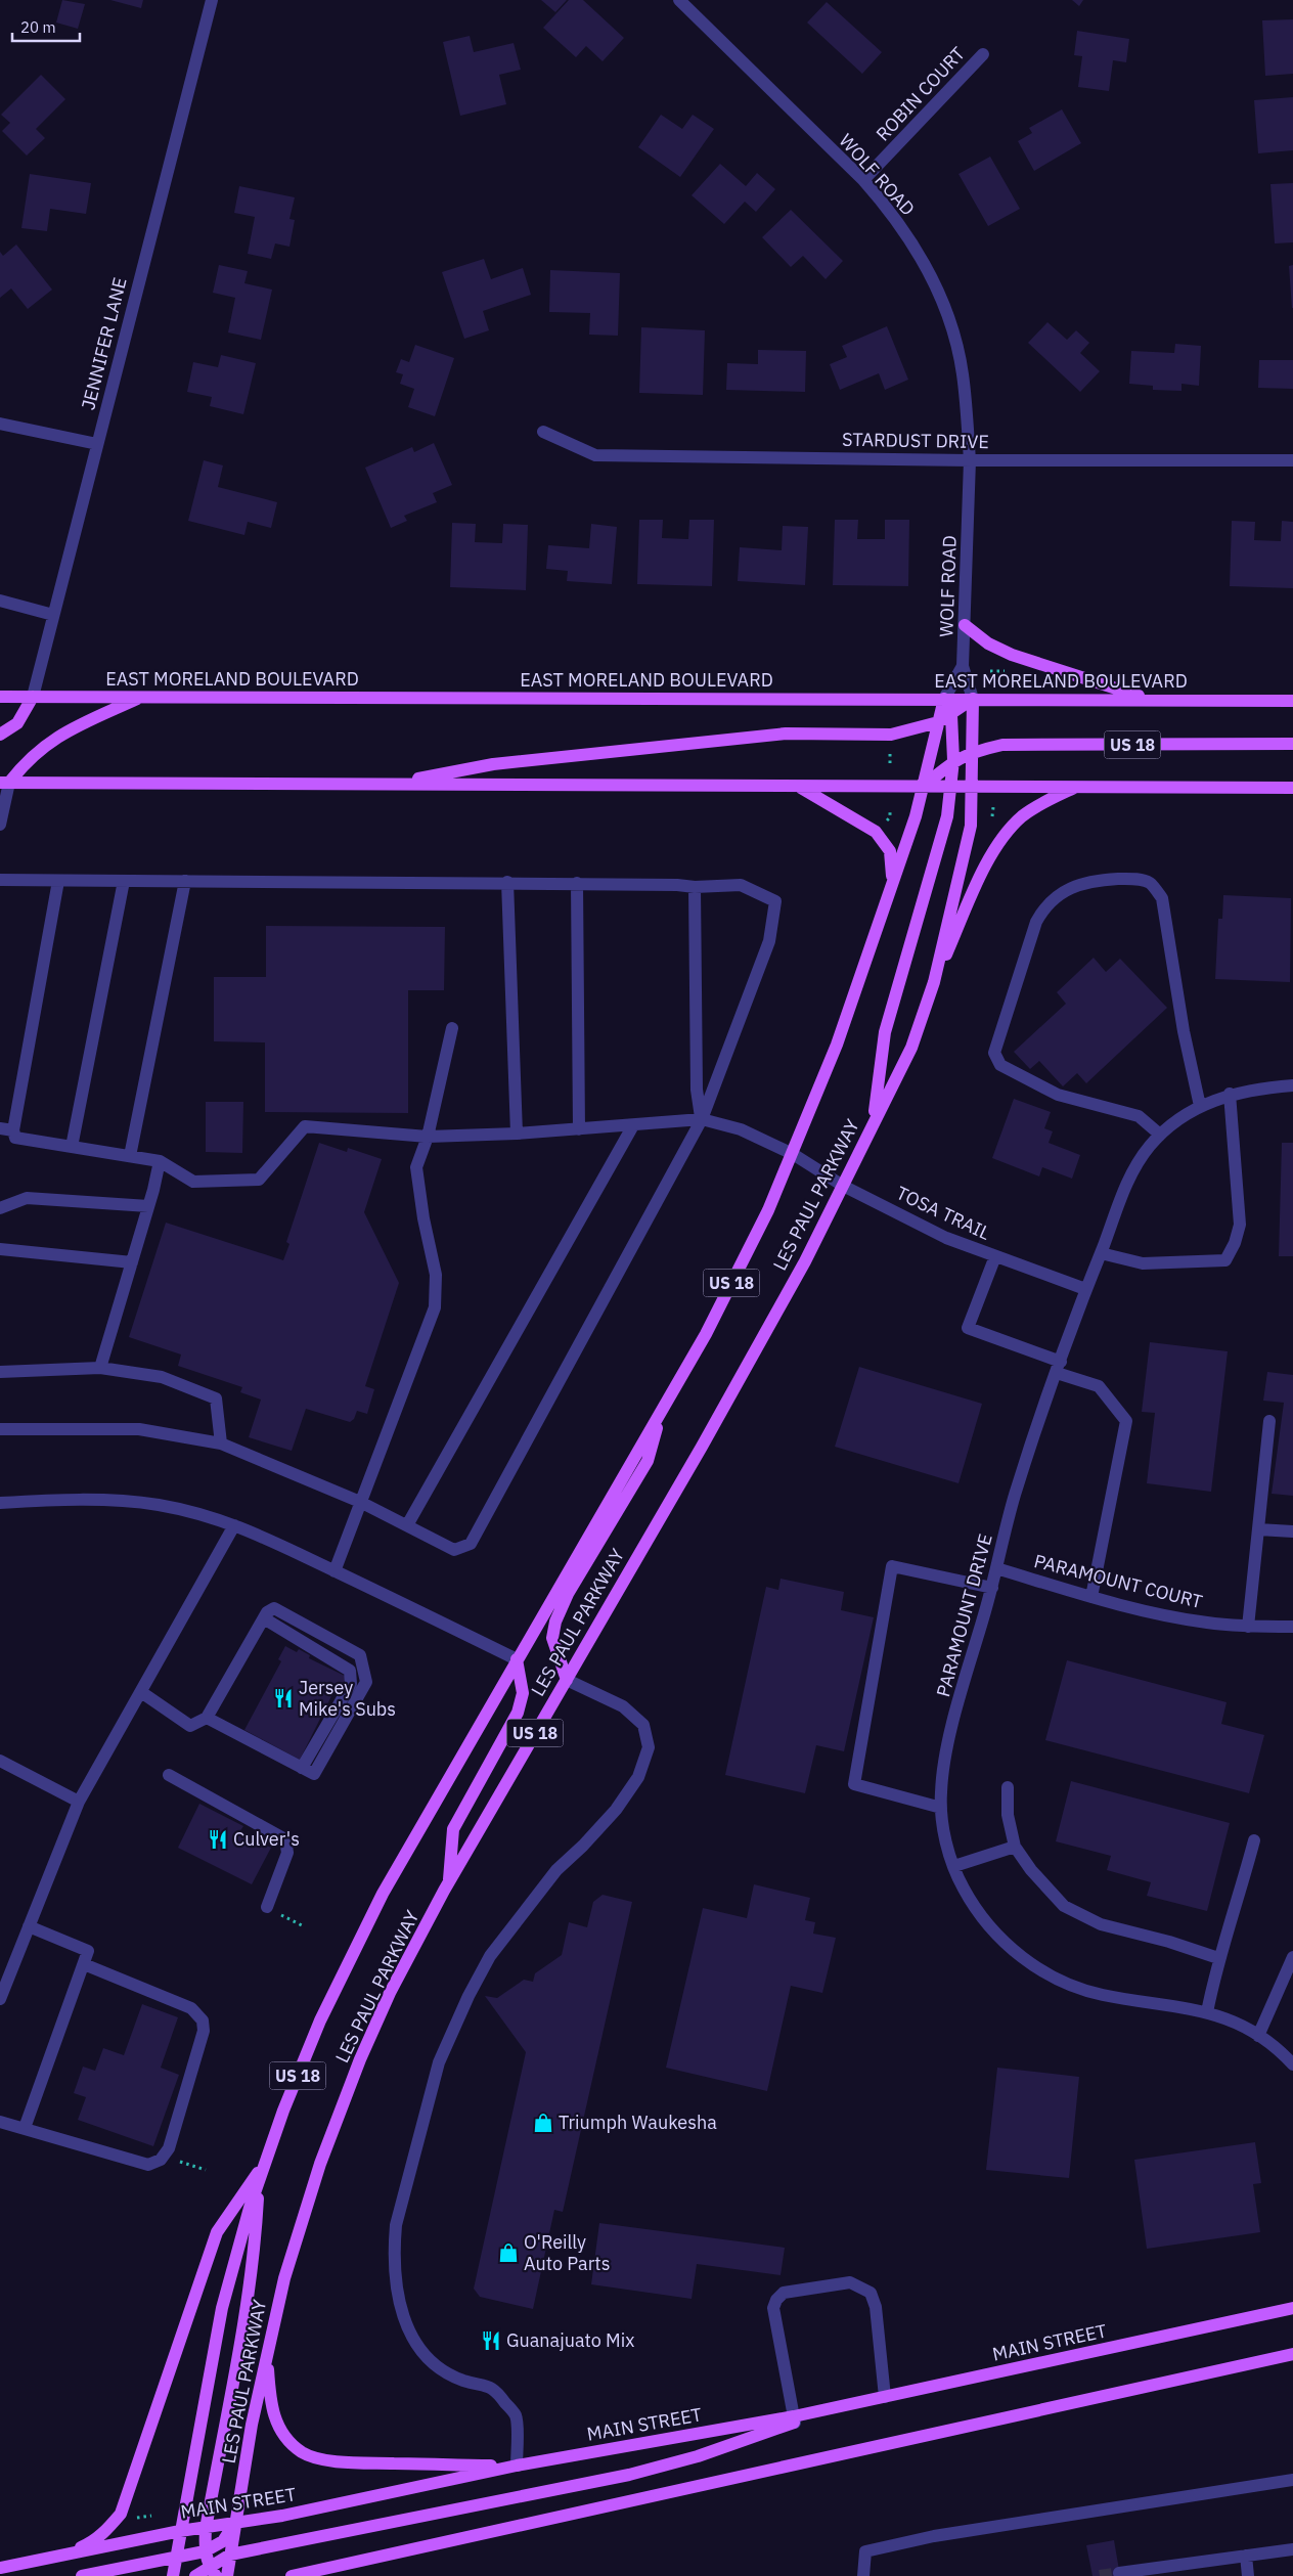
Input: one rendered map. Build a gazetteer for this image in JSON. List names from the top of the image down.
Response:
{
  "streets": {
    "main road": [
      "EAST MORELAND BOULEVARD",
      "US 18",
      "LES PAUL PARKWAY",
      "MAIN STREET"
    ],
    "street": [
      "ROBIN COURT",
      "WOLF ROAD",
      "JENNIFER LANE",
      "STARDUST DRIVE",
      "TOSA TRAIL",
      "PARAMOUNT COURT",
      "PARAMOUNT DRIVE"
    ]
  },
  "crossings": [
    ["ROBIN COURT", "WOLF ROAD"],
    ["WOLF ROAD", "STARDUST DRIVE"],
    ["WOLF ROAD", "EAST MORELAND BOULEVARD"],
    ["WOLF ROAD", "LES PAUL PARKWAY"],
    ["JENNIFER LANE", "EAST MORELAND BOULEVARD"],
    ["EAST MORELAND BOULEVARD", "LES PAUL PARKWAY"],
    ["US 18", "LES PAUL PARKWAY"],
    ["LES PAUL PARKWAY", "TOSA TRAIL"],
    ["LES PAUL PARKWAY", "MAIN STREET"],
    ["TOSA TRAIL", "PARAMOUNT DRIVE"],
    ["PARAMOUNT COURT", "PARAMOUNT DRIVE"]
  ],
  "places": {
    "restaurant": ["Jersey Mike's Subs", "Culver's", "Guanajuato Mix"],
    "shop": ["Triumph Waukesha", "O'Reilly Auto Parts"]
  },
  "scale_bar": "20 m"
}
